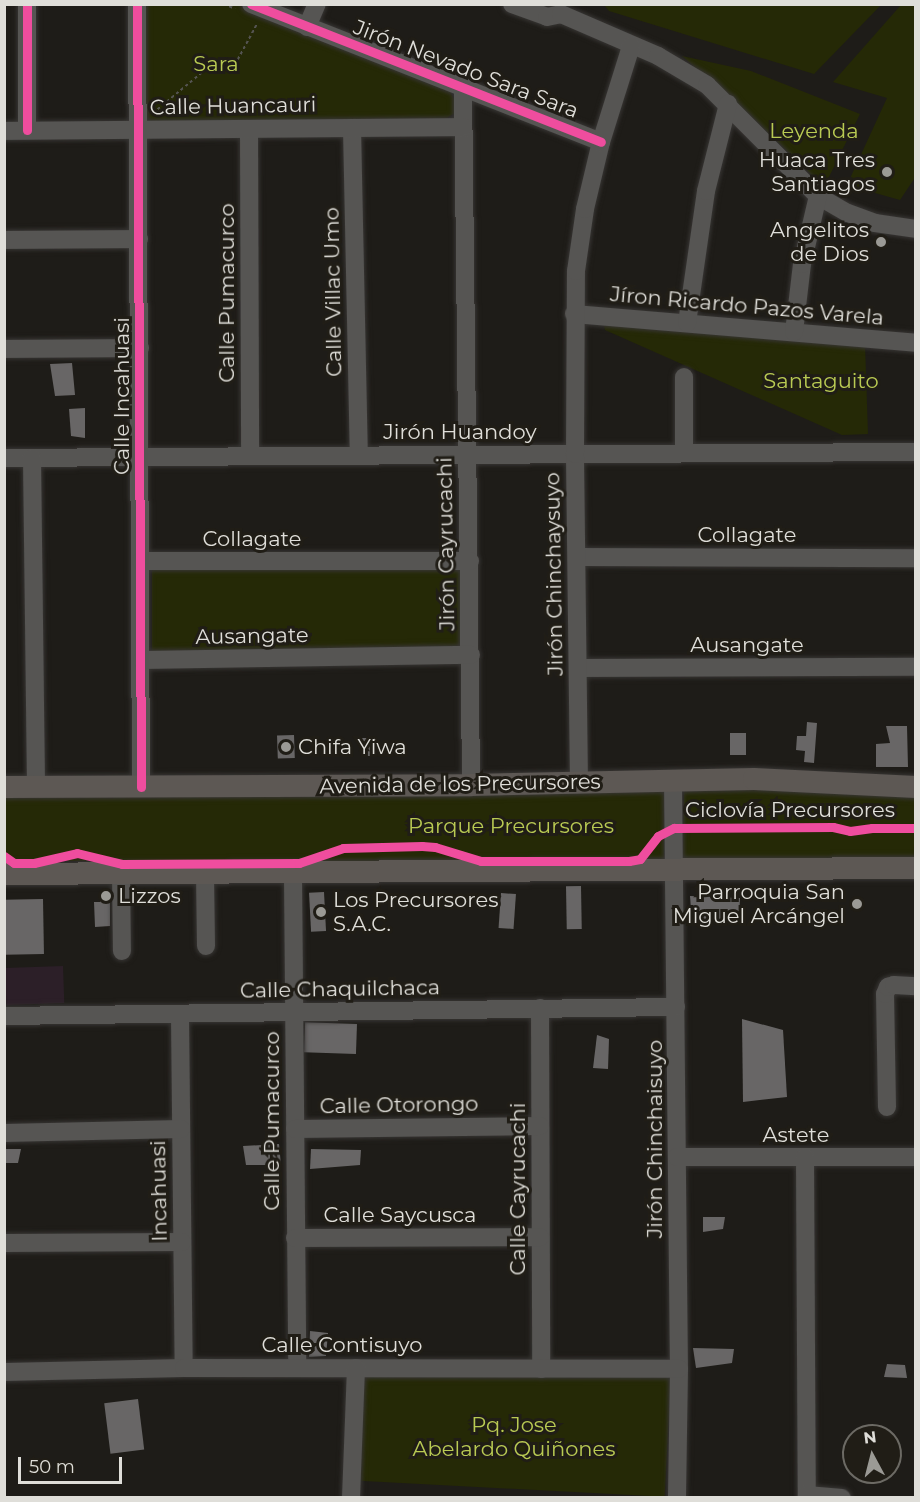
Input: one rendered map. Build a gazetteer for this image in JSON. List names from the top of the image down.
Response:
{
  "streets": {
    "main road": ["Avenida de los Precursores"],
    "street": [
      "Jirón Nevado Sara Sara",
      "Calle Huancauri",
      "Calle Villac Umo",
      "Calle Pumacurco",
      "Jíron Ricardo Pazos Varela",
      "Calle Incahuasi",
      "Jirón Huandoy",
      "Collagate",
      "Jirón Cayrucachi",
      "Jirón Chinchaysuyo",
      "Ausangate",
      "Calle Chaquilchaca",
      "Calle Otorongo",
      "Astete",
      "Jirón Chinchaisuyo",
      "Calle Cayrucachi",
      "Incahuasi",
      "Calle Saycusca",
      "Calle Contisuyo"
    ],
    "cycle path": ["Ciclovía Precursores"]
  },
  "crossings": [
    ["Jirón Nevado Sara Sara", "Jirón Cayrucachi"],
    ["Jirón Nevado Sara Sara", "Jirón Chinchaysuyo"],
    ["Calle Huancauri", "Calle Villac Umo"],
    ["Calle Huancauri", "Calle Pumacurco"],
    ["Calle Huancauri", "Calle Incahuasi"],
    ["Calle Huancauri", "Jirón Cayrucachi"],
    ["Calle Villac Umo", "Jirón Huandoy"],
    ["Calle Pumacurco", "Jirón Huandoy"],
    ["Calle Pumacurco", "Calle Chaquilchaca"],
    ["Calle Pumacurco", "Calle Otorongo"],
    ["Calle Pumacurco", "Calle Saycusca"],
    ["Calle Pumacurco", "Calle Contisuyo"],
    ["Jíron Ricardo Pazos Varela", "Jirón Chinchaysuyo"],
    ["Calle Incahuasi", "Jirón Huandoy"],
    ["Calle Incahuasi", "Collagate"],
    ["Calle Incahuasi", "Ausangate"],
    ["Calle Incahuasi", "Avenida de los Precursores"],
    ["Jirón Huandoy", "Jirón Cayrucachi"],
    ["Jirón Huandoy", "Jirón Chinchaysuyo"],
    ["Collagate", "Jirón Cayrucachi"],
    ["Collagate", "Jirón Chinchaysuyo"],
    ["Jirón Cayrucachi", "Ausangate"],
    ["Jirón Cayrucachi", "Avenida de los Precursores"],
    ["Jirón Chinchaysuyo", "Ausangate"],
    ["Jirón Chinchaysuyo", "Avenida de los Precursores"],
    ["Avenida de los Precursores", "Jirón Chinchaisuyo"],
    ["Calle Chaquilchaca", "Jirón Chinchaisuyo"],
    ["Calle Chaquilchaca", "Calle Cayrucachi"],
    ["Calle Chaquilchaca", "Incahuasi"],
    ["Calle Otorongo", "Calle Cayrucachi"],
    ["Astete", "Jirón Chinchaisuyo"],
    ["Jirón Chinchaisuyo", "Calle Contisuyo"],
    ["Calle Cayrucachi", "Calle Saycusca"],
    ["Calle Cayrucachi", "Calle Contisuyo"],
    ["Incahuasi", "Calle Contisuyo"]
  ],
  "parks": [
    "Sara",
    "Leyenda",
    "Santaguito",
    "Parque Precursores",
    "Pq. Jose Abelardo Quiñones"
  ],
  "places": [
    "Huaca Tres Santiagos",
    "Angelitos de Dios",
    "Chifa Yiwa",
    "Lizzos",
    "Parroquia San Miguel Arcángel",
    "Los Precursores S.A.C."
  ],
  "scale_bar": "50 m",
  "north": "top"
}
